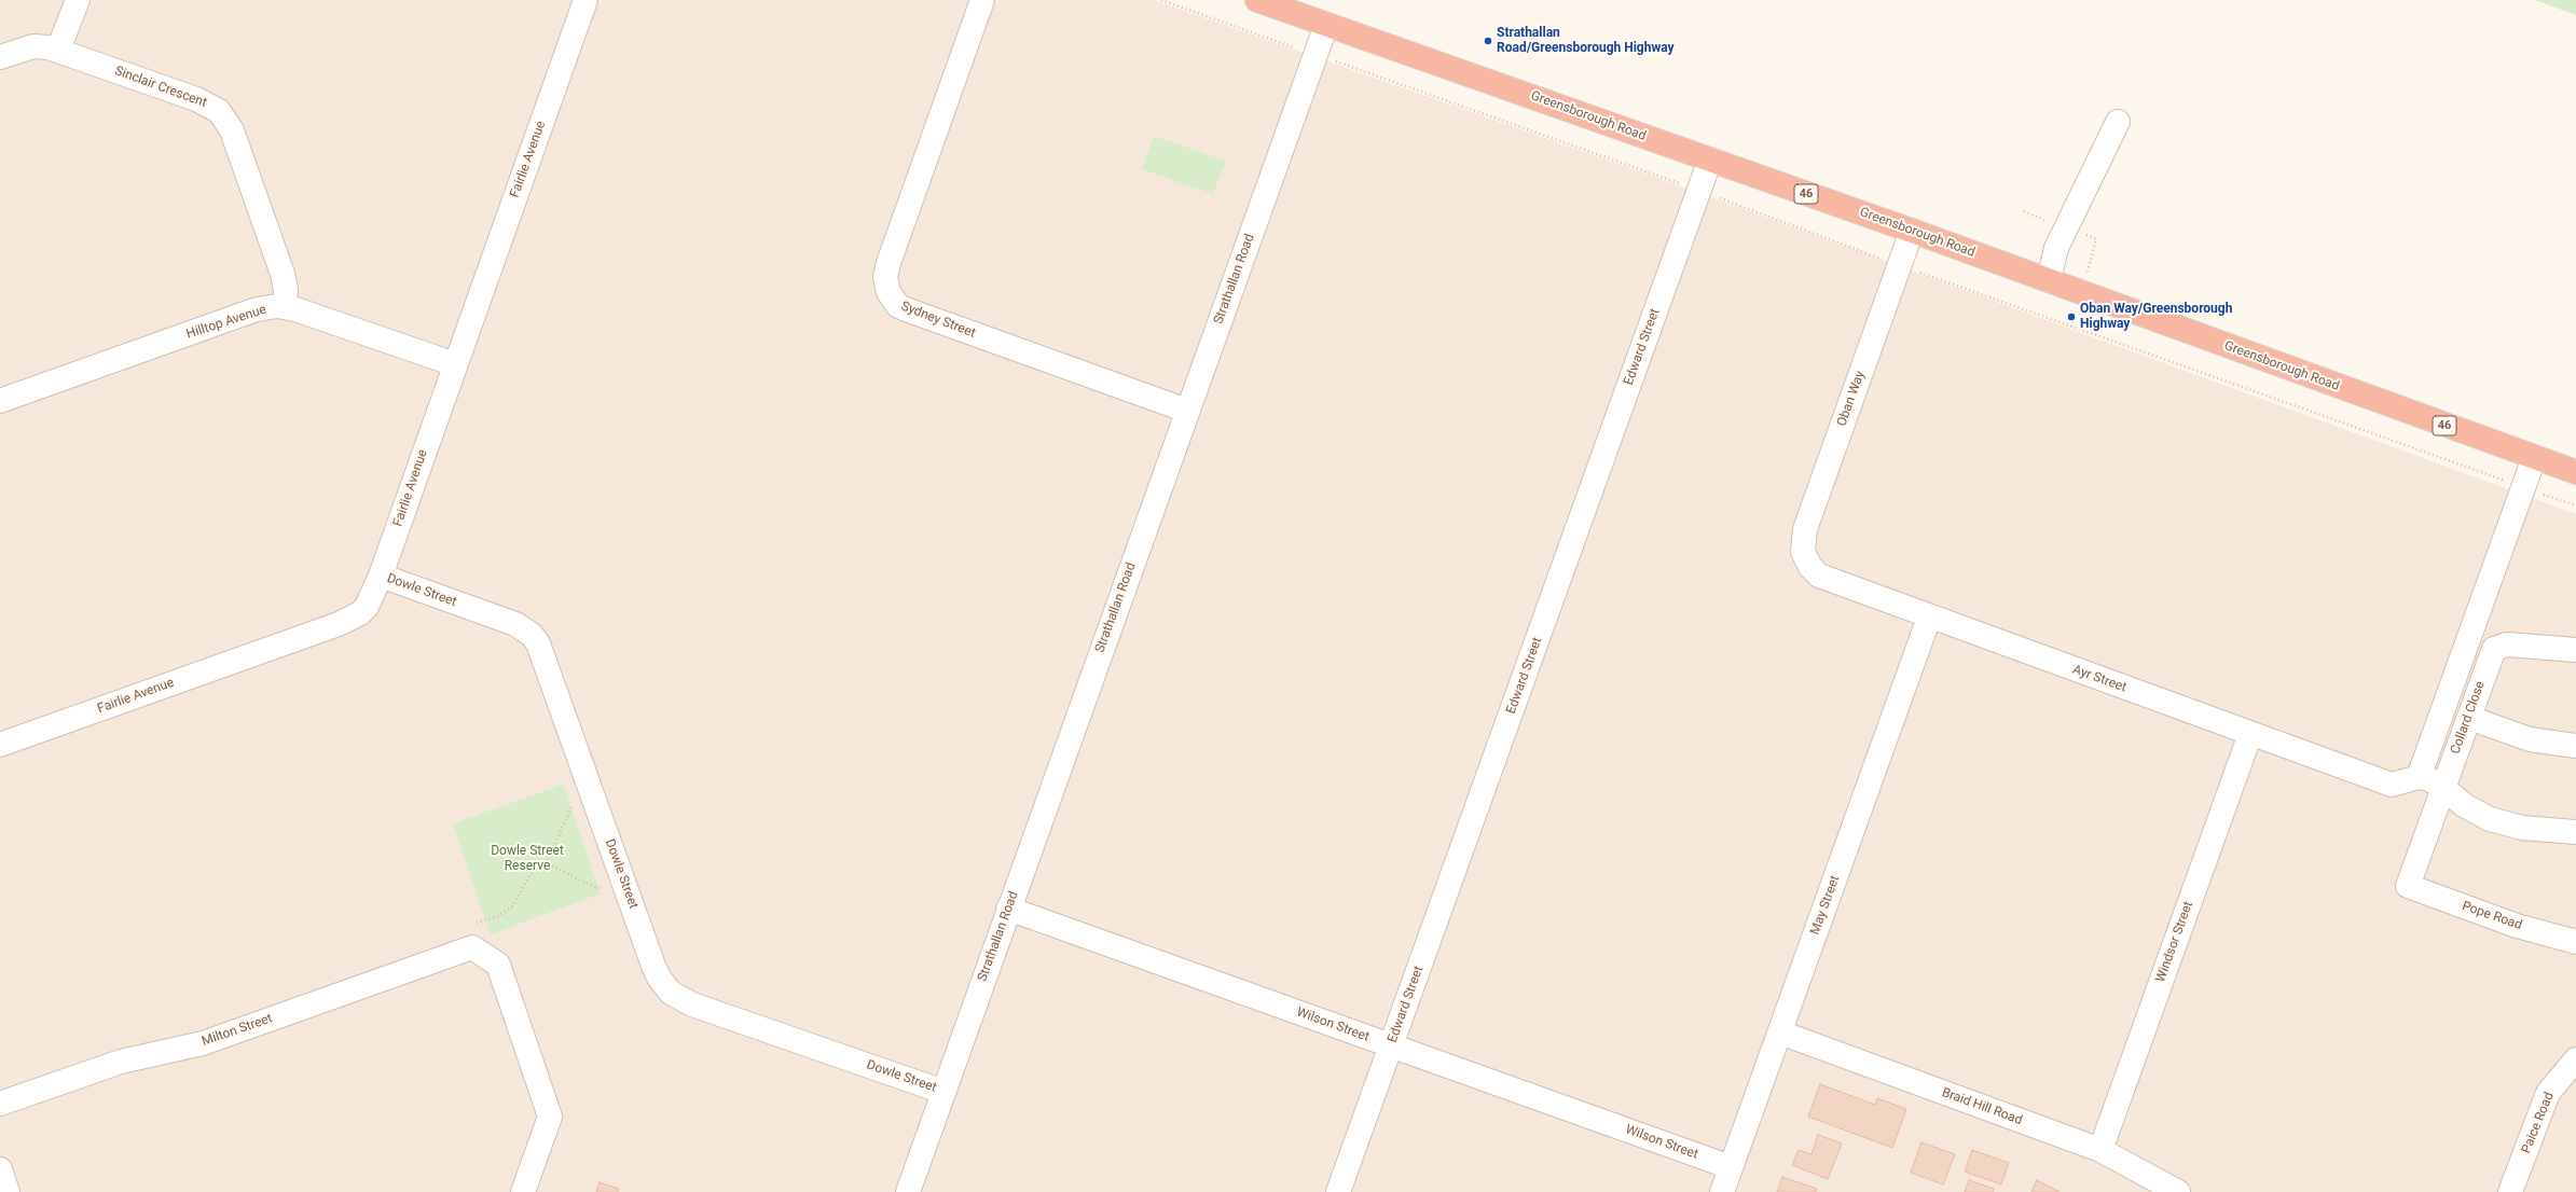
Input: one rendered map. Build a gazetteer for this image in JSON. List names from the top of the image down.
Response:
{
  "streets": {
    "highway": ["Greensborough Road", "46"],
    "street": [
      "Sinclair Crescent",
      "Fairlie Avenue",
      "Strathallan Road",
      "Sydney Street",
      "Hilltop Avenue",
      "Edward Street",
      "Oban Way",
      "Dowle Street",
      "Ayr Street",
      "Collard Close",
      "May Street",
      "Pope Road",
      "Windsor Street",
      "Wilson Street",
      "Milton Street",
      "Braid Hill Road",
      "Paice Road"
    ]
  },
  "crossings": [
    ["Sinclair Crescent", "Hilltop Avenue"],
    ["Greensborough Road", "Strathallan Road"],
    ["Greensborough Road", "Edward Street"],
    ["Greensborough Road", "Oban Way"],
    ["Fairlie Avenue", "Hilltop Avenue"],
    ["Fairlie Avenue", "Dowle Street"],
    ["Strathallan Road", "Sydney Street"],
    ["Strathallan Road", "Dowle Street"],
    ["Strathallan Road", "Wilson Street"],
    ["Edward Street", "Wilson Street"],
    ["Oban Way", "Ayr Street"],
    ["Ayr Street", "May Street"],
    ["Ayr Street", "Windsor Street"],
    ["Collard Close", "Pope Road"],
    ["May Street", "Wilson Street"],
    ["May Street", "Braid Hill Road"],
    ["Windsor Street", "Braid Hill Road"]
  ],
  "parks": ["Dowle Street Reserve"],
  "places": ["Strathallan Road/Greensborough Highway", "Oban Way/Greensborough Highway"]
}
